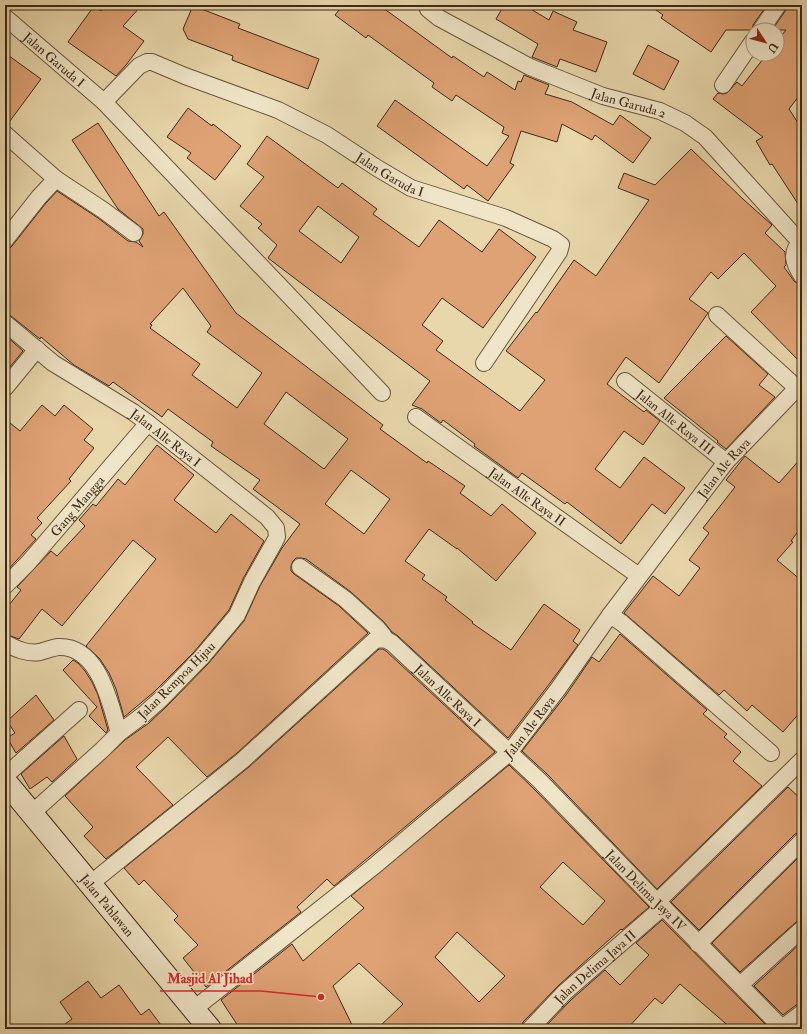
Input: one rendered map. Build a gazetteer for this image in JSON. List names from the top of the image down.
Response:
{
  "streets": {
    "main road": ["Jalan Pahlawan"],
    "street": [
      "Jalan Garuda I",
      "Jalan Garuda 2",
      "Jalan Alle Raya III",
      "Jalan Alle Raya I",
      "Jalan Ale Raya",
      "Jalan Alle Raya II",
      "Gang Mangga",
      "Jalan Rempoa Hijau",
      "Jalan Delima Jaya IV",
      "Jalan Delima Jaya II"
    ]
  },
  "crossings": [
    ["Jalan Alle Raya III", "Jalan Ale Raya"],
    ["Jalan Alle Raya I", "Jalan Ale Raya"],
    ["Jalan Alle Raya I", "Gang Mangga"],
    ["Jalan Alle Raya I", "Jalan Rempoa Hijau"],
    ["Jalan Alle Raya I", "Jalan Delima Jaya IV"],
    ["Jalan Ale Raya", "Jalan Alle Raya II"],
    ["Jalan Ale Raya", "Jalan Delima Jaya IV"],
    ["Jalan Ale Raya", "Jalan Pahlawan"],
    ["Jalan Rempoa Hijau", "Jalan Pahlawan"],
    ["Jalan Delima Jaya IV", "Jalan Delima Jaya II"]
  ],
  "places": ["Masjid Al Jihad"],
  "north": "bottom right"
}
